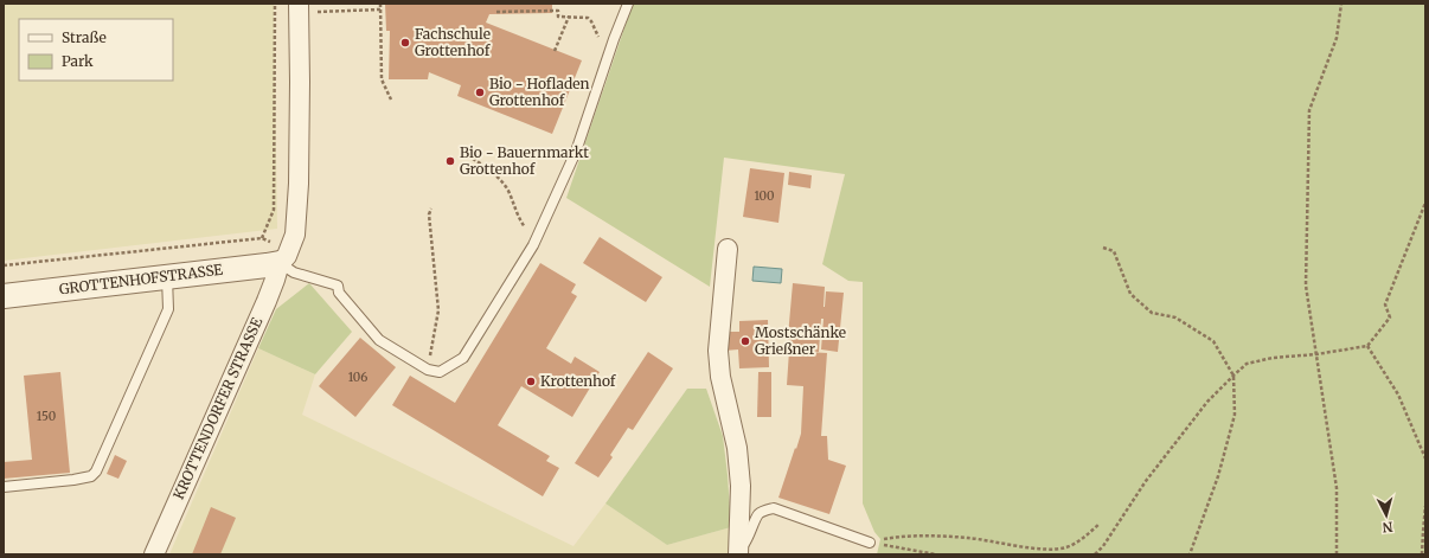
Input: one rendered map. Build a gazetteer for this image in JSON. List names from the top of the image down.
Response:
{
  "streets": {
    "street": ["GROTTENHOFSTRASSE", "KROTTENDORFER STRASSE"]
  },
  "crossings": [
    ["GROTTENHOFSTRASSE", "KROTTENDORFER STRASSE"]
  ],
  "places": [
    "Fachschule Grottenhof",
    "Bio - Hofladen Grottenhof",
    "Bio - Bauernmarkt Grottenhof",
    "Mostschänke Grießner",
    "Krottenhof"
  ],
  "house_numbers": ["100", "106", "150"],
  "legend": ["Straße", "Park"],
  "north": "bottom"
}
